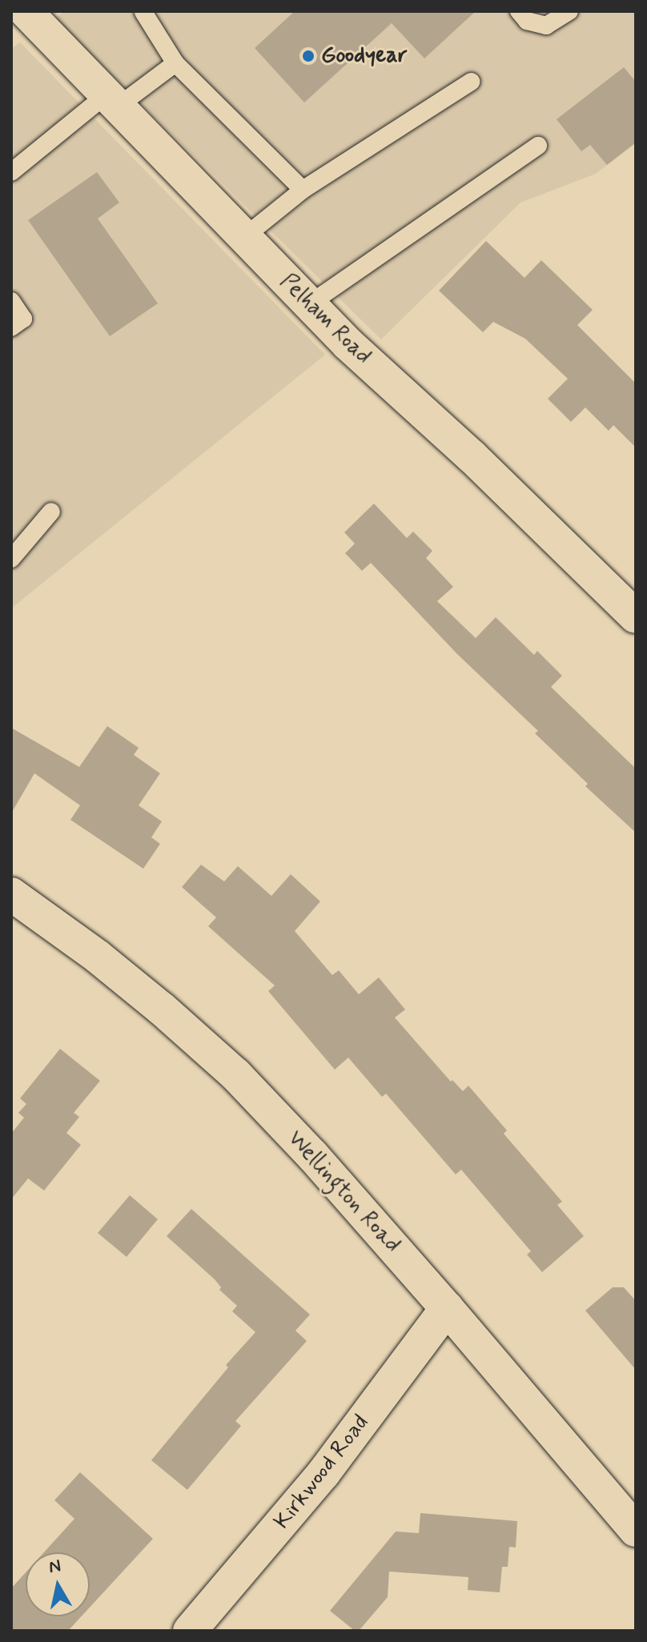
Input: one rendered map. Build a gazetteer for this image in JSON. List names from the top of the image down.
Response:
{
  "streets": {
    "street": ["Pelham Road", "Wellington Road", "Kirkwood Road"]
  },
  "crossings": [
    ["Wellington Road", "Kirkwood Road"]
  ],
  "places": ["Goodyear"],
  "north": "top"
}
